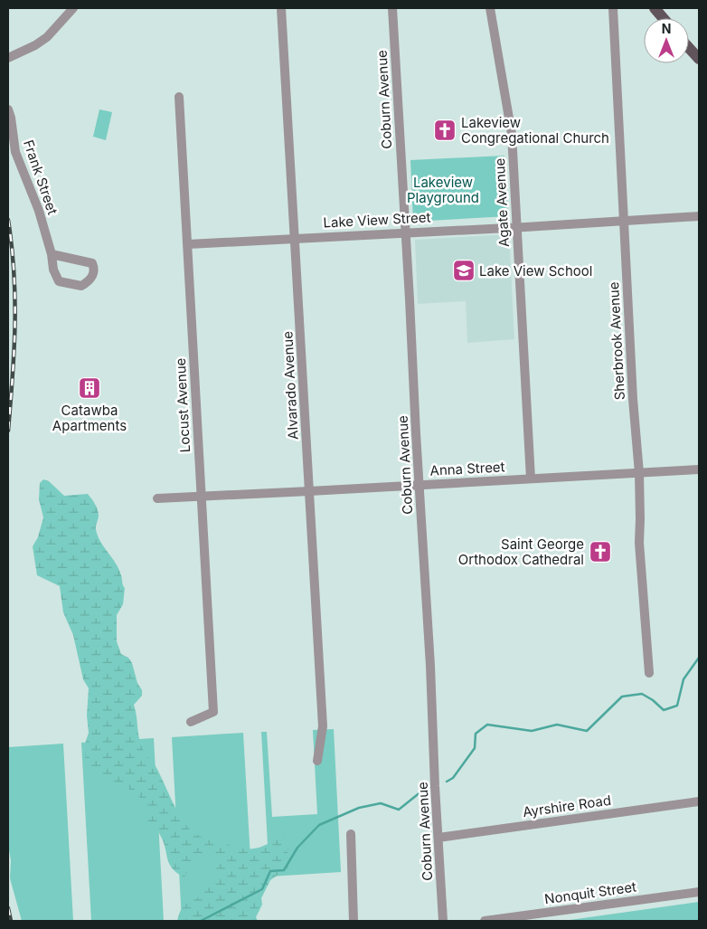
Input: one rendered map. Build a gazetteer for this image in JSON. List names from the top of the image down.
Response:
{
  "streets": {
    "street": [
      "Coburn Avenue",
      "Frank Street",
      "Agate Avenue",
      "Lake View Street",
      "Sherbrook Avenue",
      "Alvarado Avenue",
      "Locust Avenue",
      "Anna Street",
      "Ayrshire Road",
      "Nonquit Street"
    ]
  },
  "crossings": [
    ["Coburn Avenue", "Lake View Street"],
    ["Coburn Avenue", "Anna Street"],
    ["Coburn Avenue", "Ayrshire Road"],
    ["Agate Avenue", "Lake View Street"],
    ["Agate Avenue", "Anna Street"],
    ["Lake View Street", "Sherbrook Avenue"],
    ["Lake View Street", "Alvarado Avenue"],
    ["Lake View Street", "Locust Avenue"],
    ["Sherbrook Avenue", "Anna Street"],
    ["Alvarado Avenue", "Anna Street"],
    ["Locust Avenue", "Anna Street"]
  ],
  "parks": ["Lakeview Playground"],
  "places": {
    "church": ["Lakeview Congregational Church", "Saint George Orthodox Cathedral"],
    "school or university": ["Lake View School"],
    "building": ["Catawba Apartments"]
  },
  "north": "top"
}
